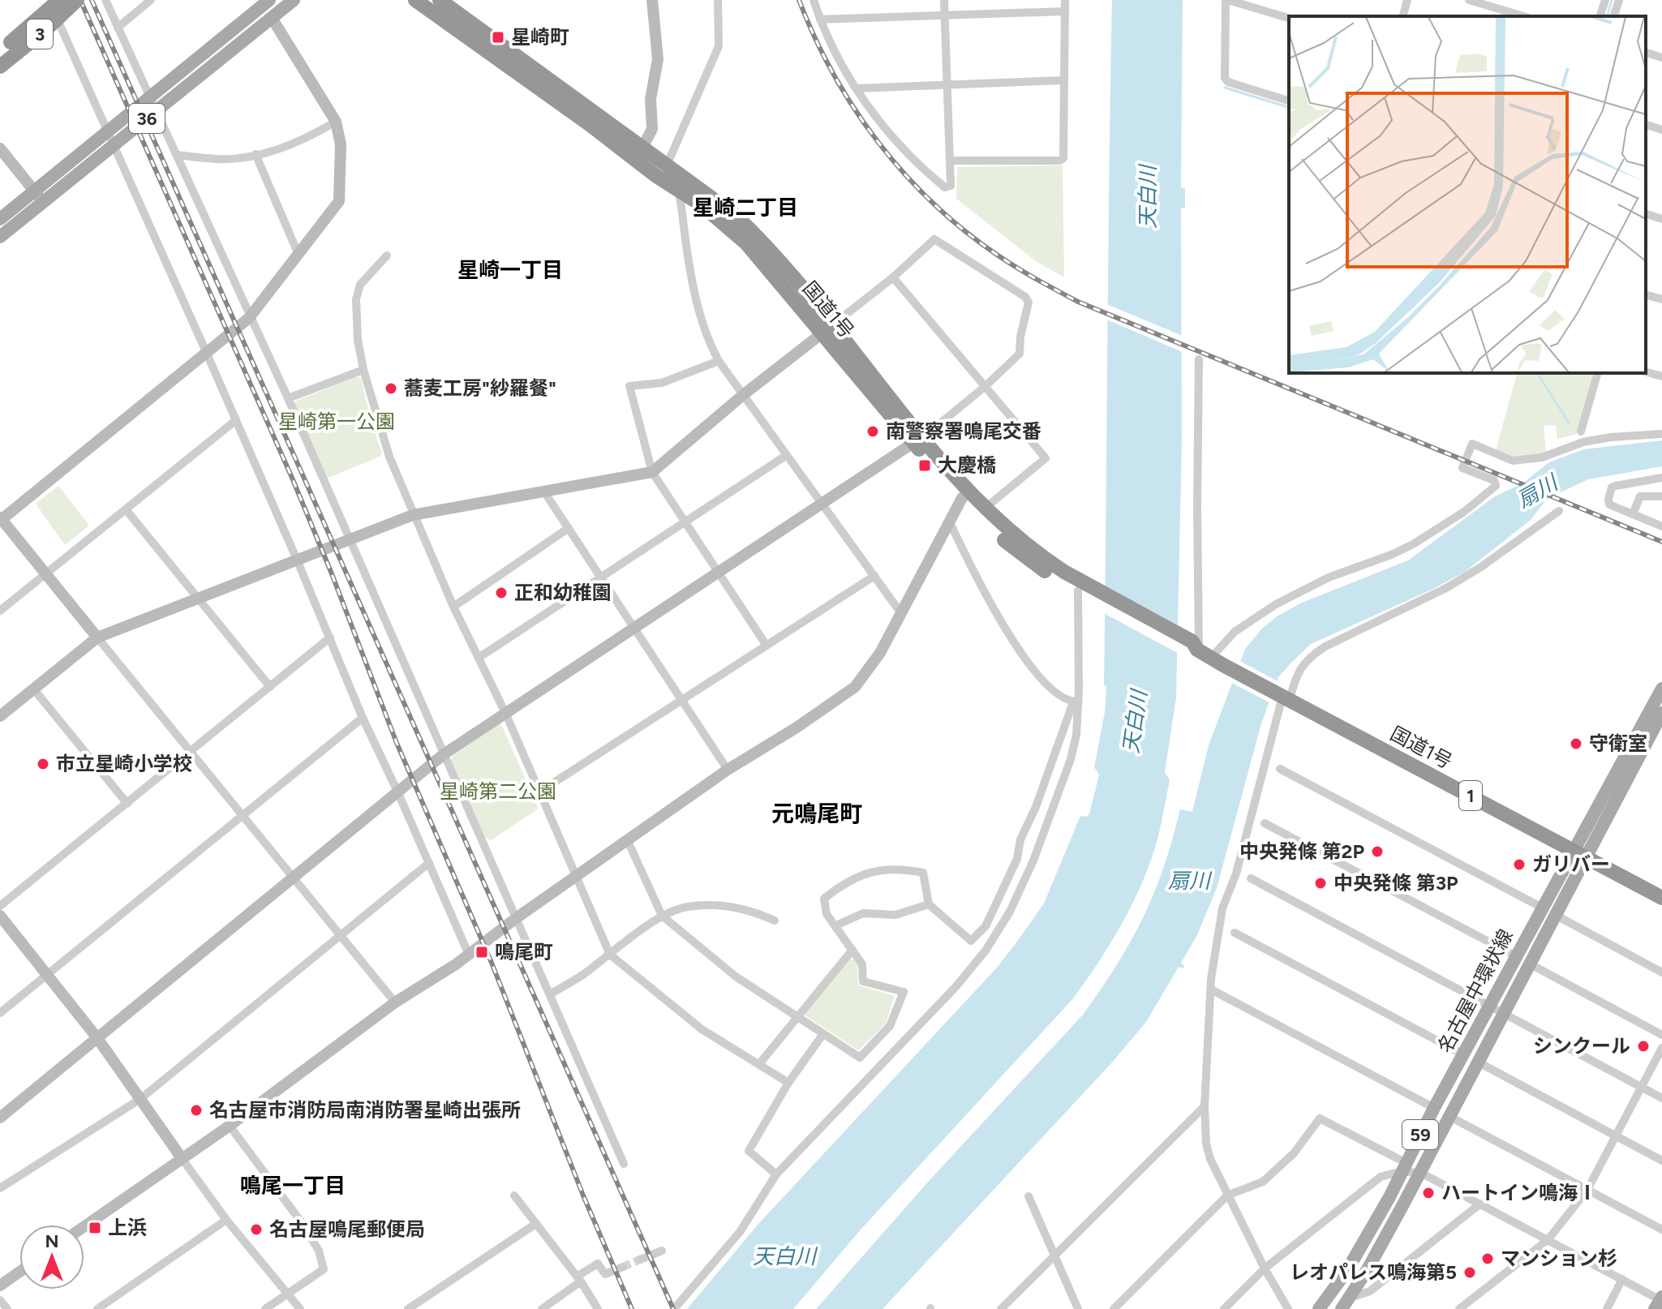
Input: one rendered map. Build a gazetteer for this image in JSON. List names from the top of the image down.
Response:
{
  "streets": {
    "highway": ["3", "国道1号", "1"],
    "main road": ["36", "名古屋中環状線", "59"]
  },
  "crossings": [
    ["国道1号", "名古屋中環状線"]
  ],
  "districts": [
    "星崎二丁目",
    "星崎一丁目",
    "元鳴尾町",
    "鳴尾一丁目"
  ],
  "water": ["天白川", "扇川"],
  "parks": ["星崎第一公園", "星崎第二公園"],
  "places": {
    "transit": [
      "星崎町",
      "大慶橋",
      "鳴尾町",
      "上浜"
    ],
    "other": [
      "蕎麦工房\"紗羅餐\"",
      "南警察署鳴尾交番",
      "正和幼稚園",
      "守衛室",
      "市立星崎小学校",
      "中央発條 第2P",
      "ガリバー",
      "中央発條 第3P",
      "シンクール",
      "名古屋市消防局南消防署星崎出張所",
      "ハートイン鳴海Ⅰ",
      "名古屋鳴尾郵便局",
      "マンション杉",
      "レオパレス鳴海第5"
    ]
  },
  "north": "top"
}
